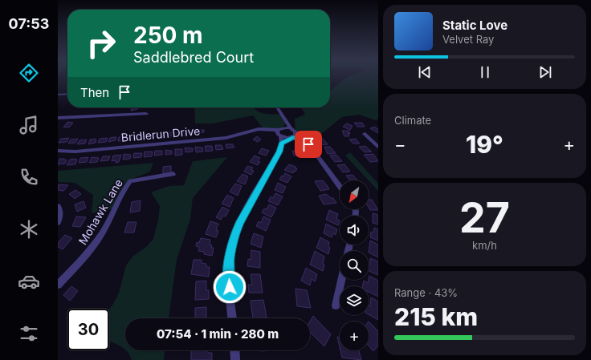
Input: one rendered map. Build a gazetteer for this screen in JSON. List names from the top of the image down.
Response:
{
  "streets": {
    "street": ["Bridlerun Drive", "Mohawk Lane"]
  },
  "north": "bottom left",
  "page": {
    "tabs": "07:53",
    "turn": ["250 m", "Saddlebred Court"],
    "song": ["Static Love", "Velvet Ray"],
    "then": "Then",
    "tile": [
      "Climate",
      ["27", "km/h"],
      ["Range · 43%", "215 km"]
    ],
    "heat": ["−", "19°", "+"],
    "map_buttons": "+",
    "limit": "30",
    "trip": "07:54 · 1 min · 280 m"
  }
}
